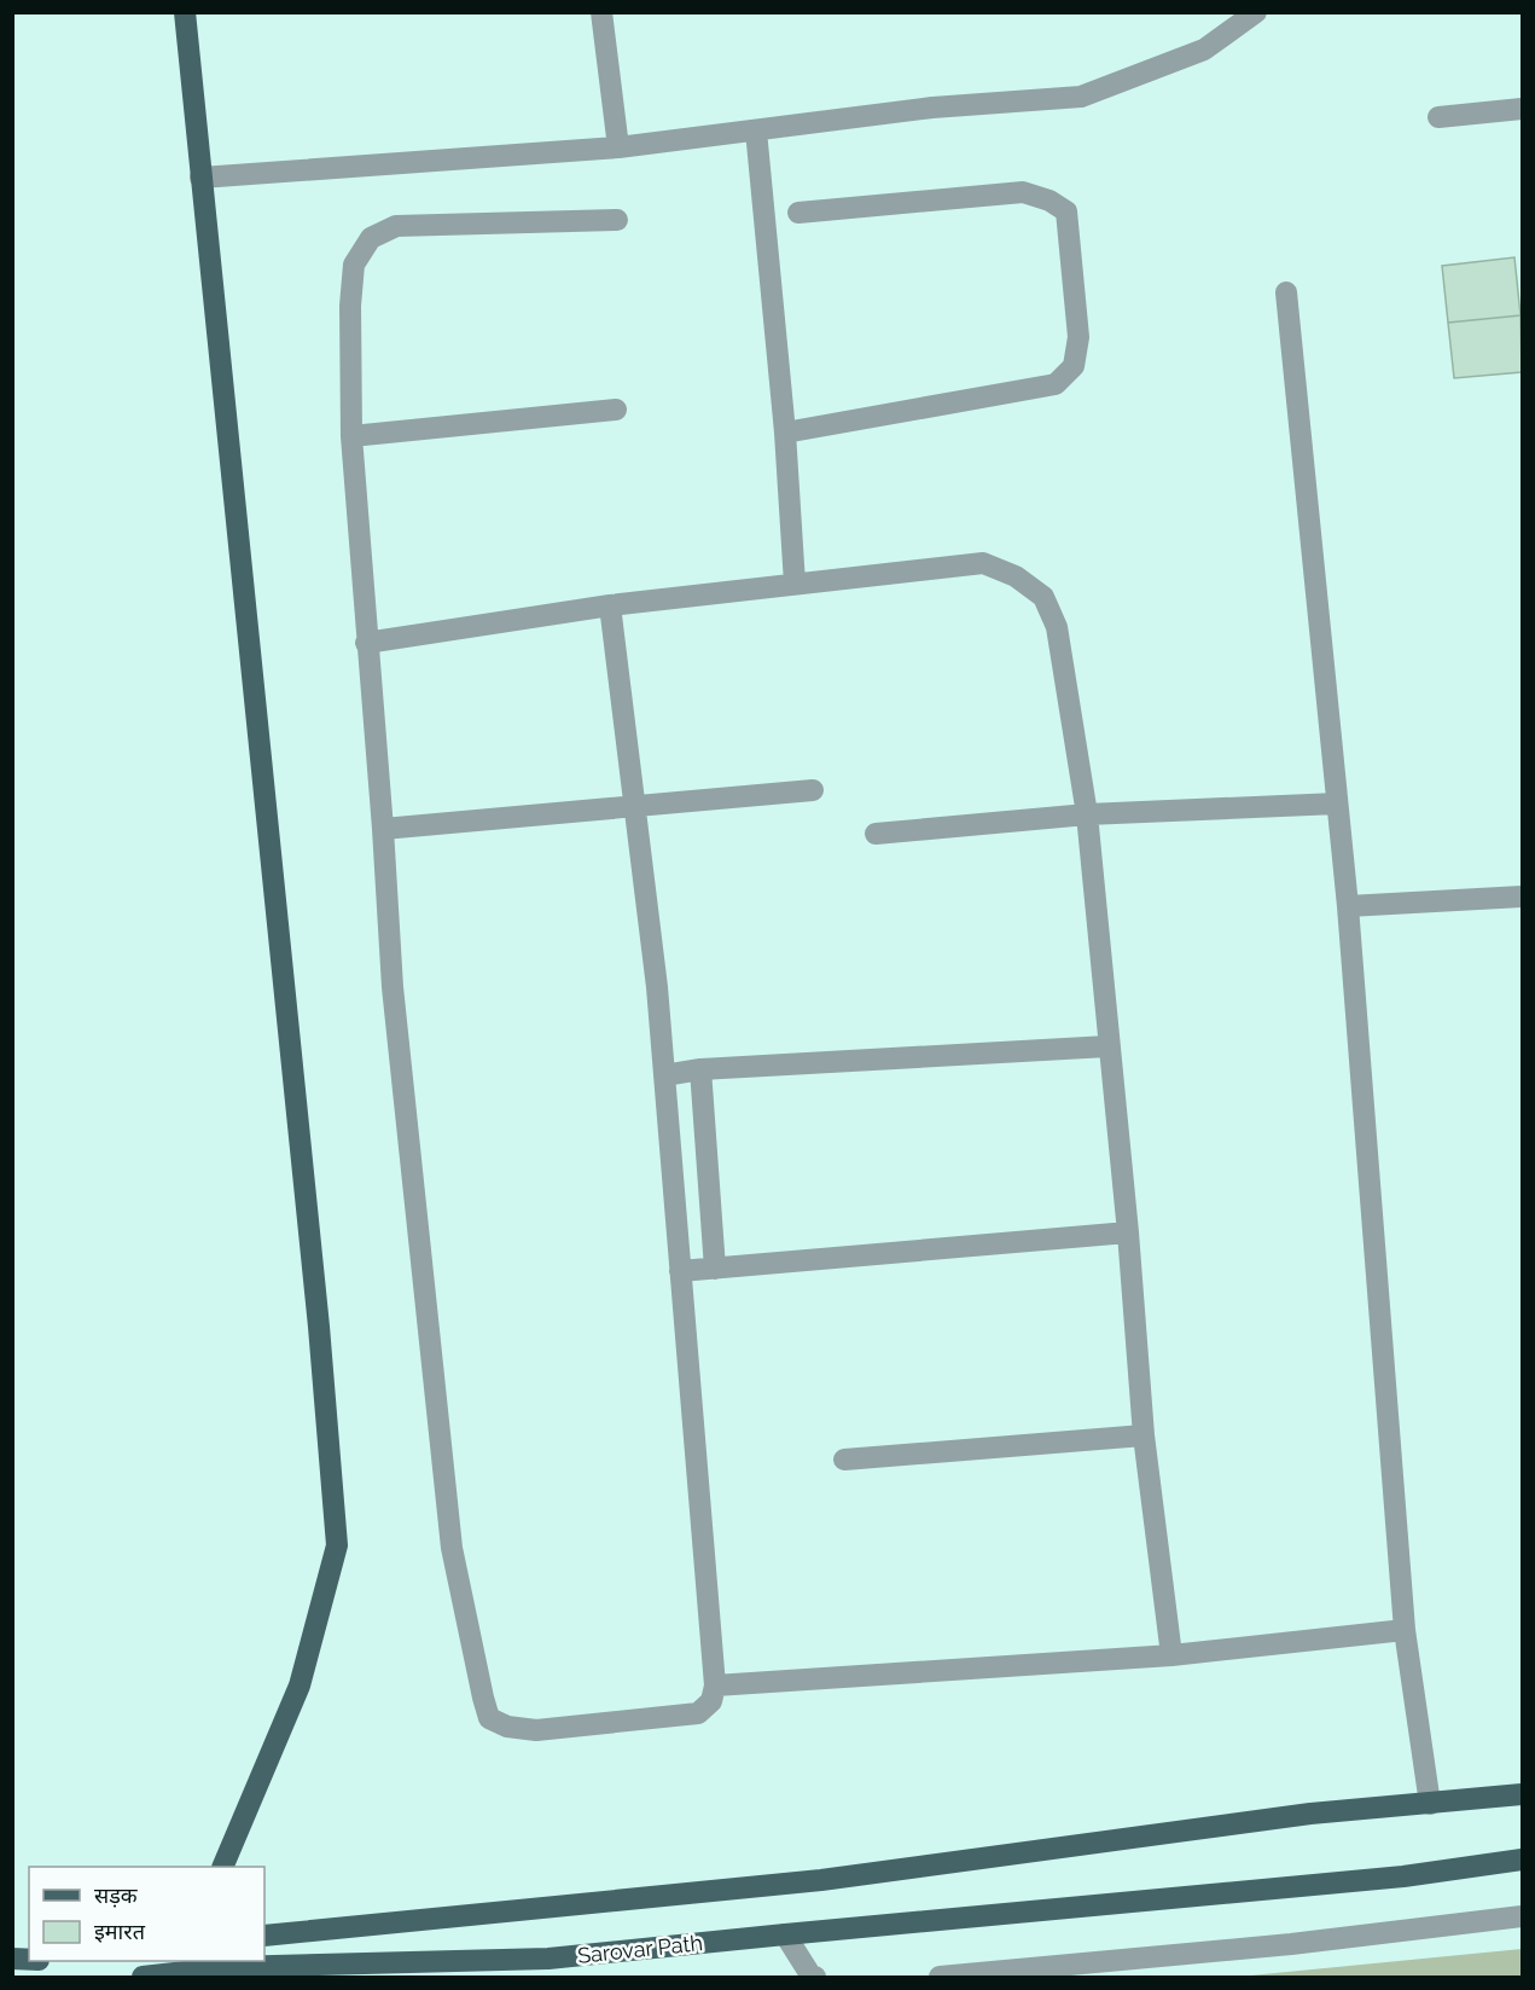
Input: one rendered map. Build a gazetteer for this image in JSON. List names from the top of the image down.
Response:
{
  "streets": {
    "main road": ["Sarovar Path"]
  },
  "legend": ["सड़क", "इमारत"]
}
